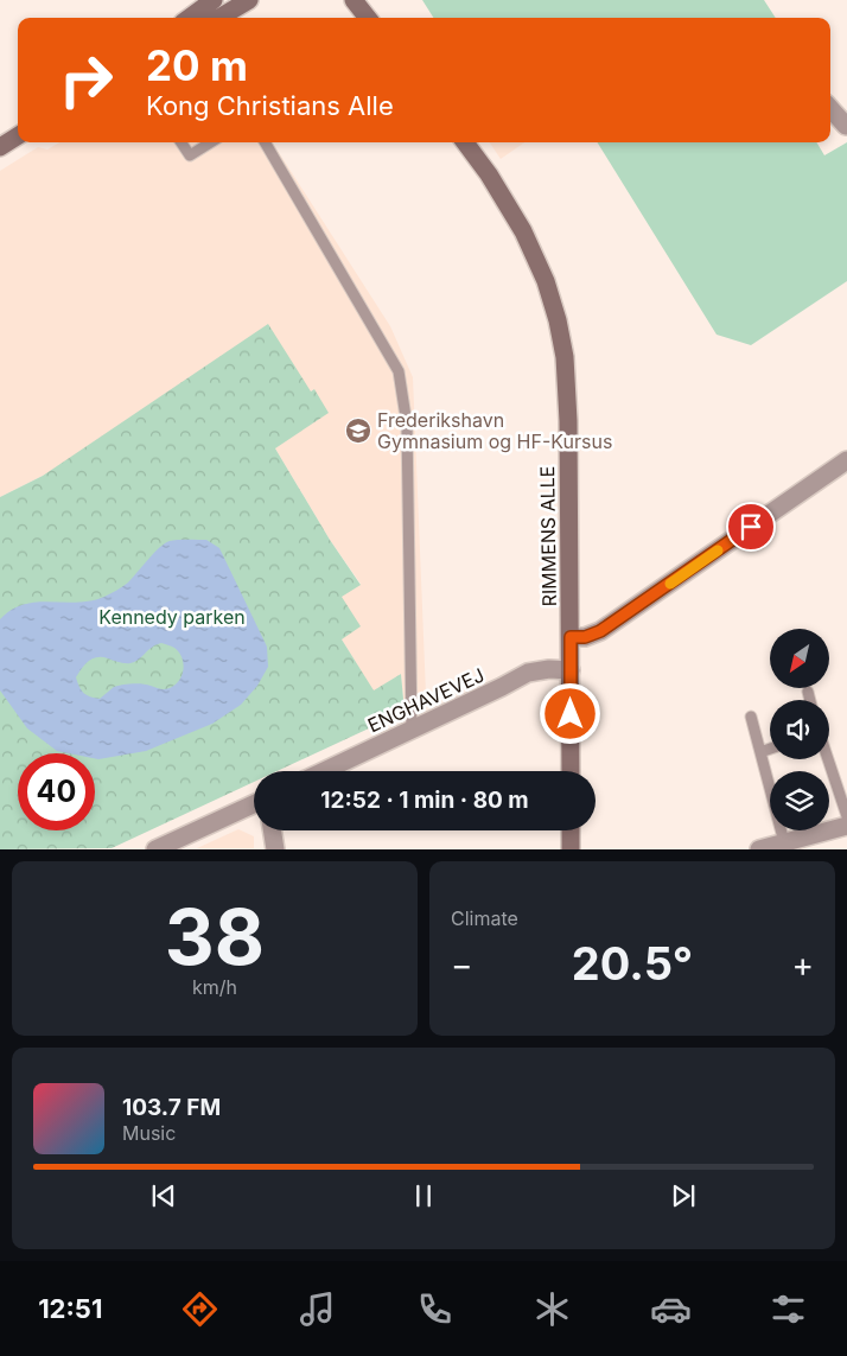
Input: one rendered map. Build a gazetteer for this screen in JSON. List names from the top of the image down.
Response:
{
  "streets": {
    "street": ["RIMMENS ALLE", "ENGHAVEVEJ"]
  },
  "crossings": [
    ["RIMMENS ALLE", "ENGHAVEVEJ"]
  ],
  "parks": ["Kennedy parken"],
  "places": {
    "school or university": ["Frederikshavn Gymnasium og HF-Kursus"]
  },
  "north": "bottom left",
  "page": {
    "turn": ["20 m", "Kong Christians Alle"],
    "limit": "40",
    "trip": "12:52 · 1 min · 80 m",
    "tile": [
      ["38", "km/h"],
      "Climate"
    ],
    "heat": ["−", "20.5°", "+"],
    "song": ["103.7 FM", "Music"],
    "tabs": "12:51"
  }
}
